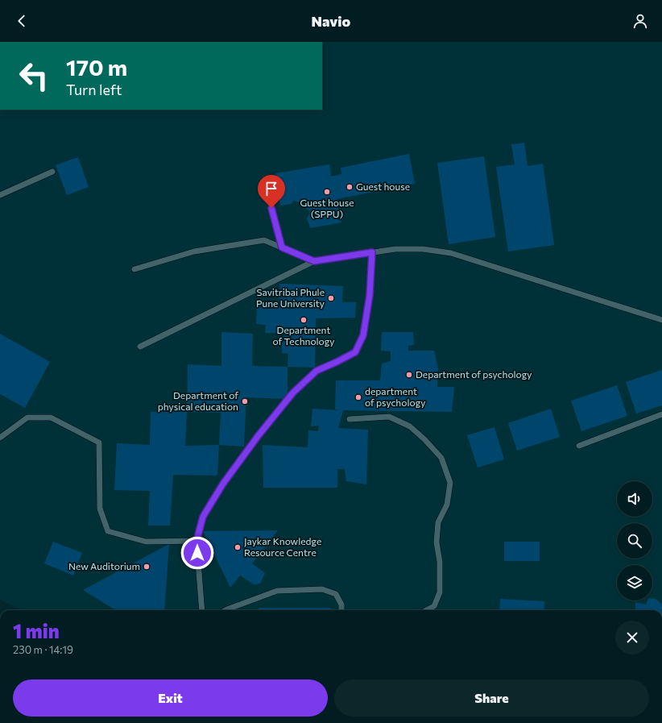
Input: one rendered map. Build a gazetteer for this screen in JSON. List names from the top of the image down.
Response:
{
  "places": [
    "Guest house",
    "Guest house (SPPU)",
    "Savitribai Phule Pune University",
    "Department of Technology",
    "Department of psychology",
    "department of psychology",
    "Department of physical education",
    "Jaykar Knowledge Resource Centre",
    "New Auditorium"
  ],
  "page": {
    "header": "Navio",
    "turn": ["170 m", "Turn left"],
    "heading": ["1 min", "230 m · 14:19"],
    "buttons": ["Exit", "Share"]
  }
}
